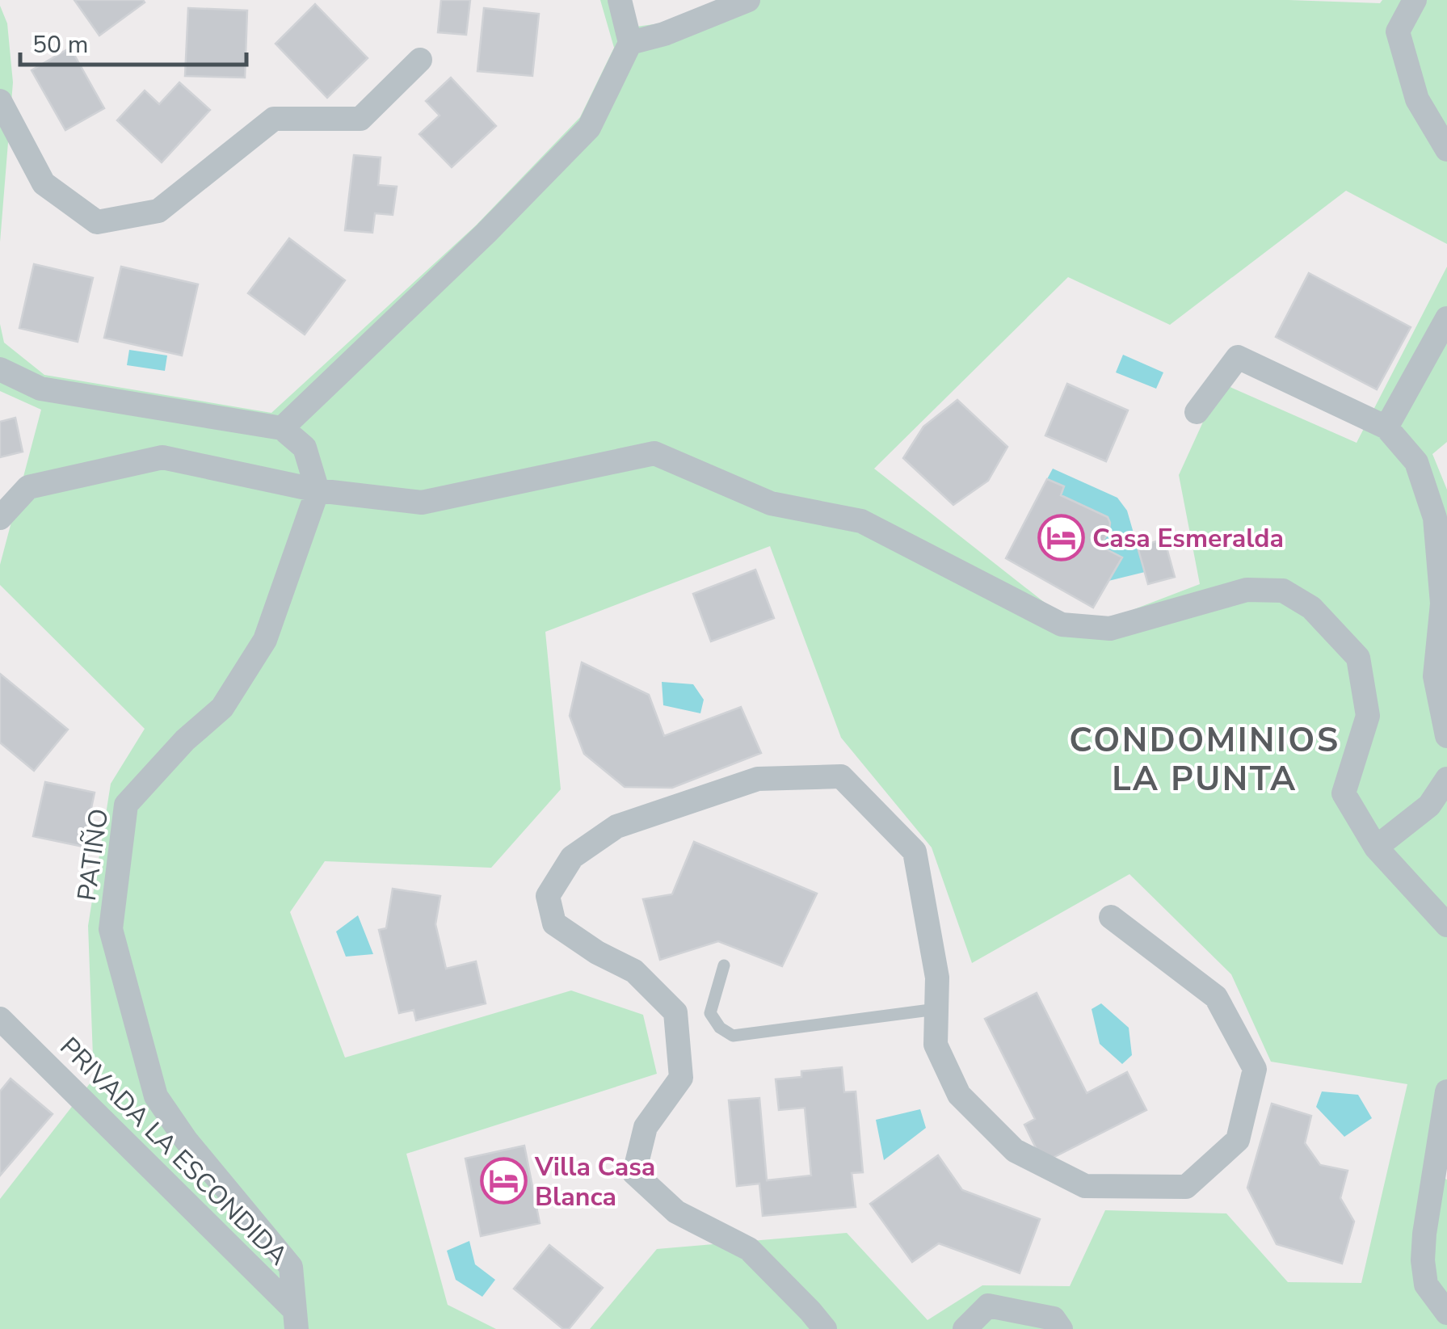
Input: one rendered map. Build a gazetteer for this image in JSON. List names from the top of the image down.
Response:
{
  "streets": {
    "street": ["PATIÑO", "PRIVADA LA ESCONDIDA"]
  },
  "crossings": [
    ["PATIÑO", "PRIVADA LA ESCONDIDA"]
  ],
  "districts": ["CONDOMINIOS LA PUNTA"],
  "places": {
    "hotel": ["Casa Esmeralda", "Villa Casa Blanca"]
  },
  "scale_bar": "50 m"
}
